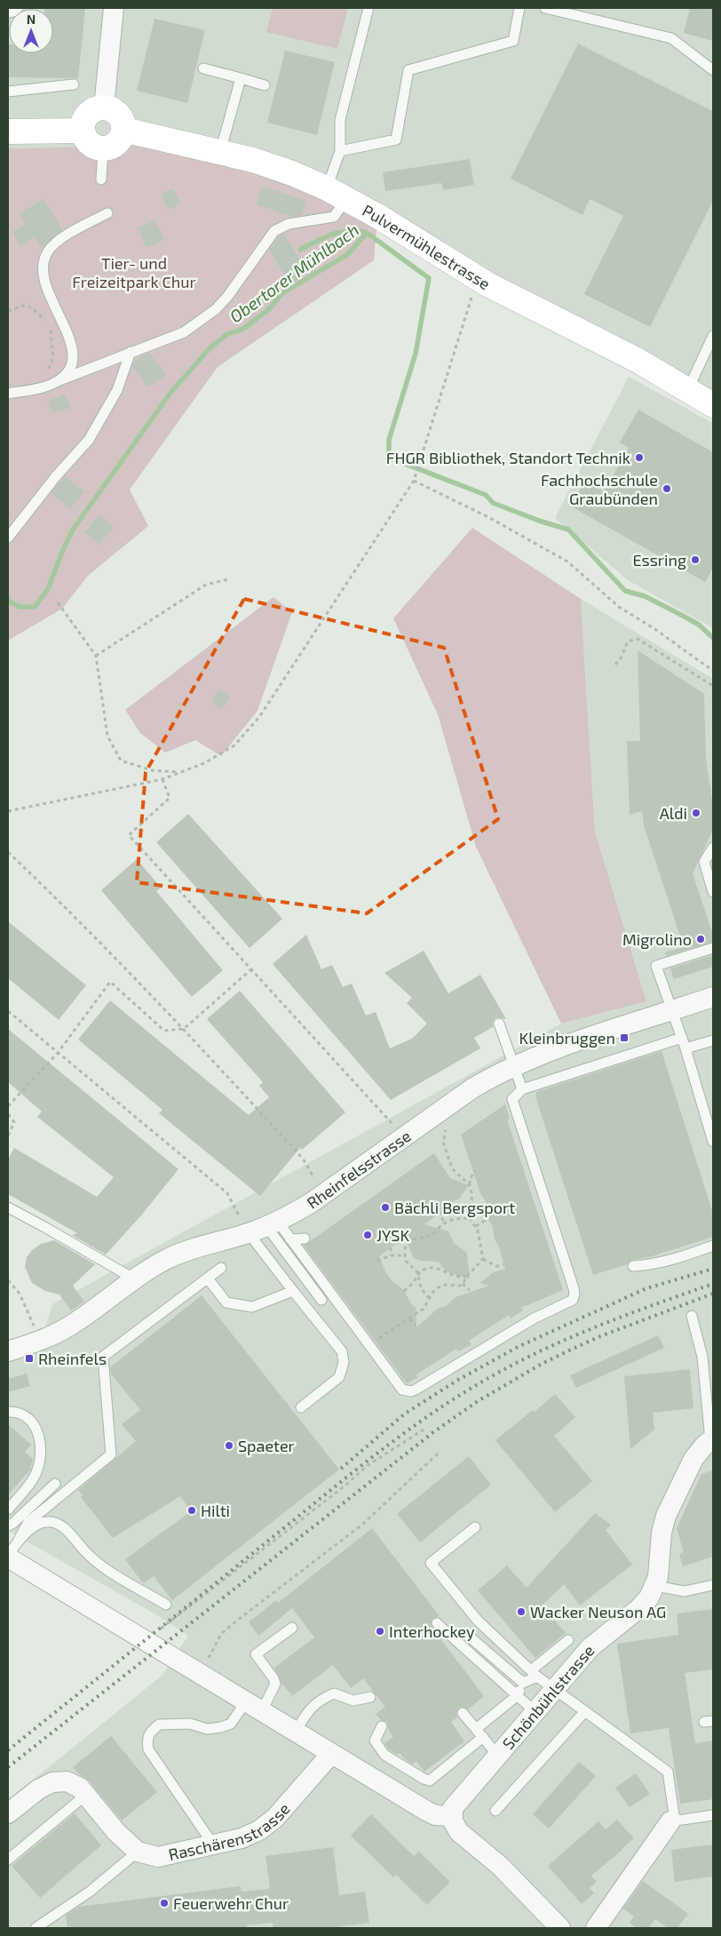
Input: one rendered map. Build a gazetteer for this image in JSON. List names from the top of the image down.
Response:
{
  "streets": {
    "street": [
      "Pulvermühlestrasse",
      "Rheinfelsstrasse",
      "Schönbühlstrasse",
      "Raschärenstrasse"
    ]
  },
  "water": ["Obertorer Mühlbach"],
  "parks": ["Tier- und Freizeitpark Chur"],
  "places": {
    "other": [
      "FHGR Bibliothek, Standort Technik",
      "Fachhochschule Graubünden",
      "Essring",
      "Aldi",
      "Migrolino",
      "Bächli Bergsport",
      "JYSK",
      "Spaeter",
      "Hilti",
      "Wacker Neuson AG",
      "Interhockey",
      "Feuerwehr Chur"
    ],
    "transit": ["Kleinbruggen", "Rheinfels"]
  },
  "north": "top"
}
